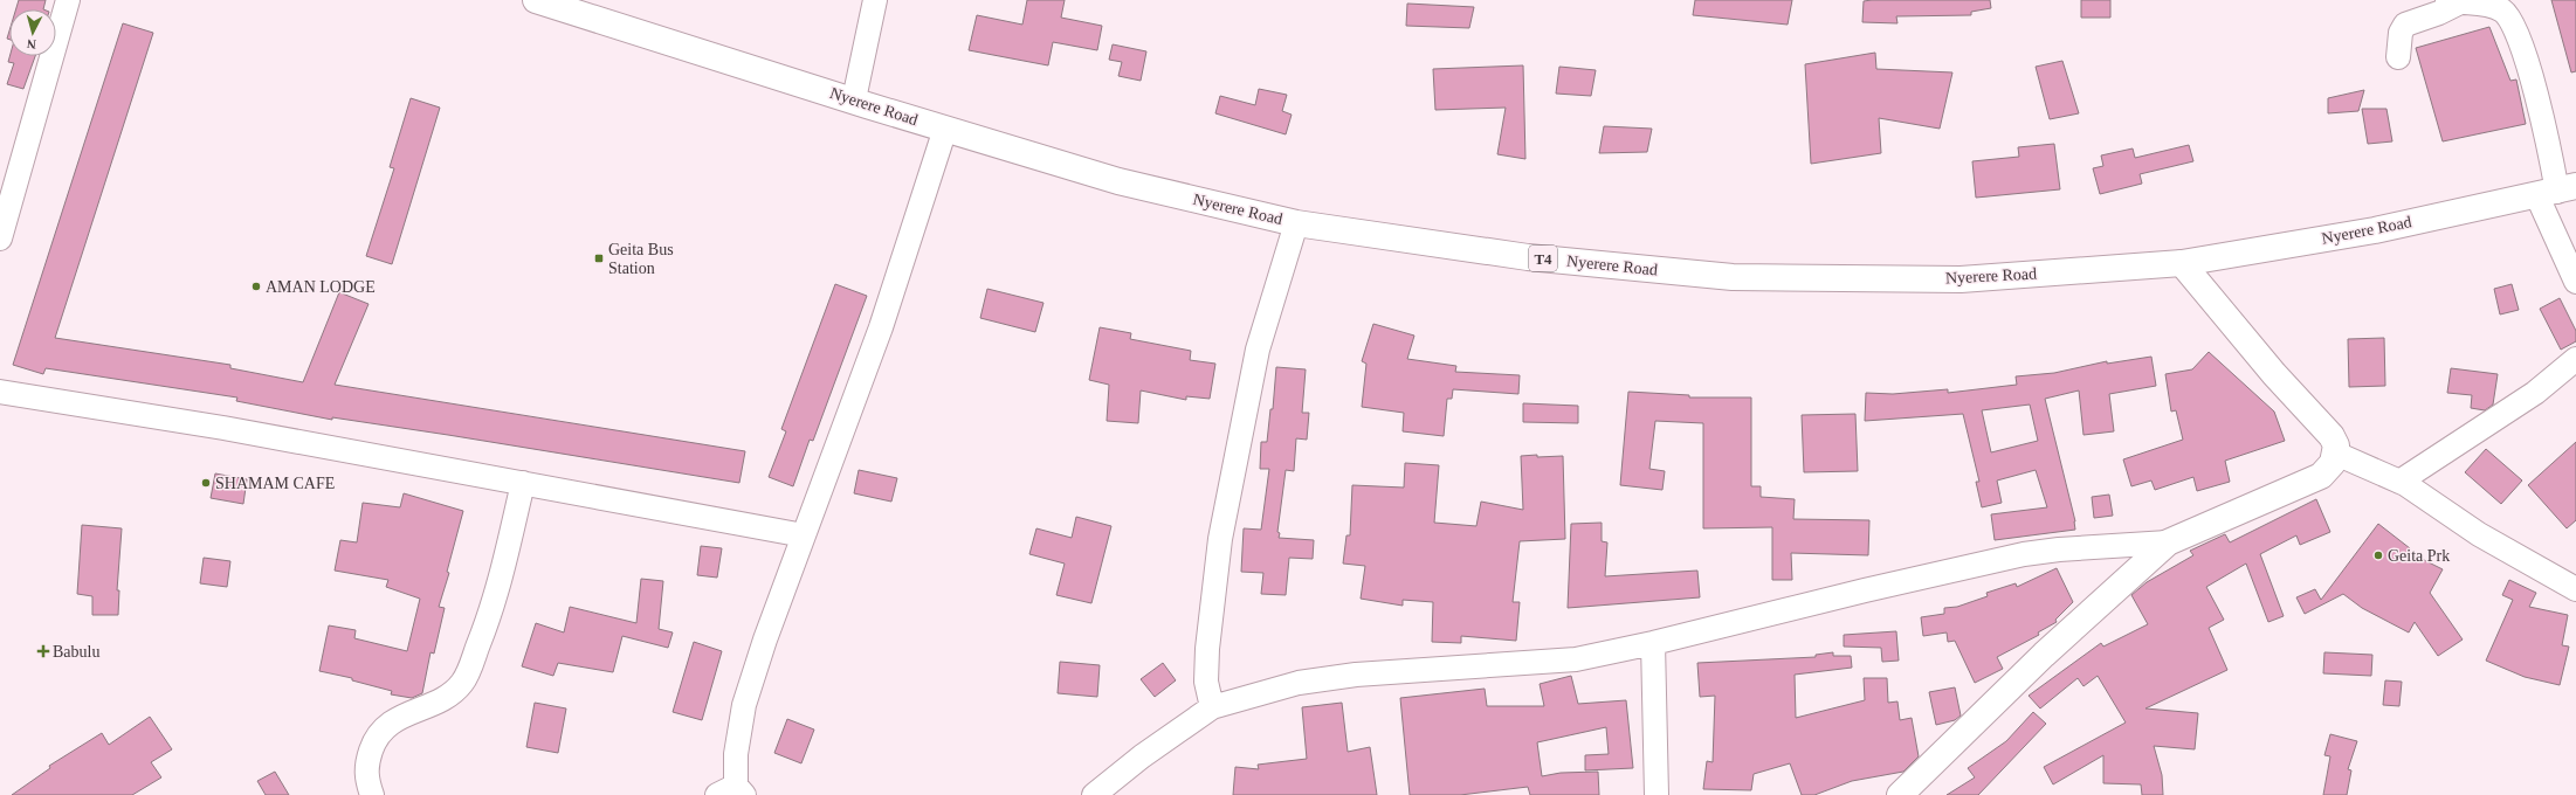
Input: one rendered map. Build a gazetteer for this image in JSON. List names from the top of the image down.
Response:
{
  "streets": {
    "main road": ["Nyerere Road", "T4"]
  },
  "places": {
    "transit": ["Geita Bus Station"],
    "other": ["AMAN LODGE", "SHAMAM CAFE", "Geita Prk"],
    "health": ["Babulu"]
  },
  "north": "bottom"
}
